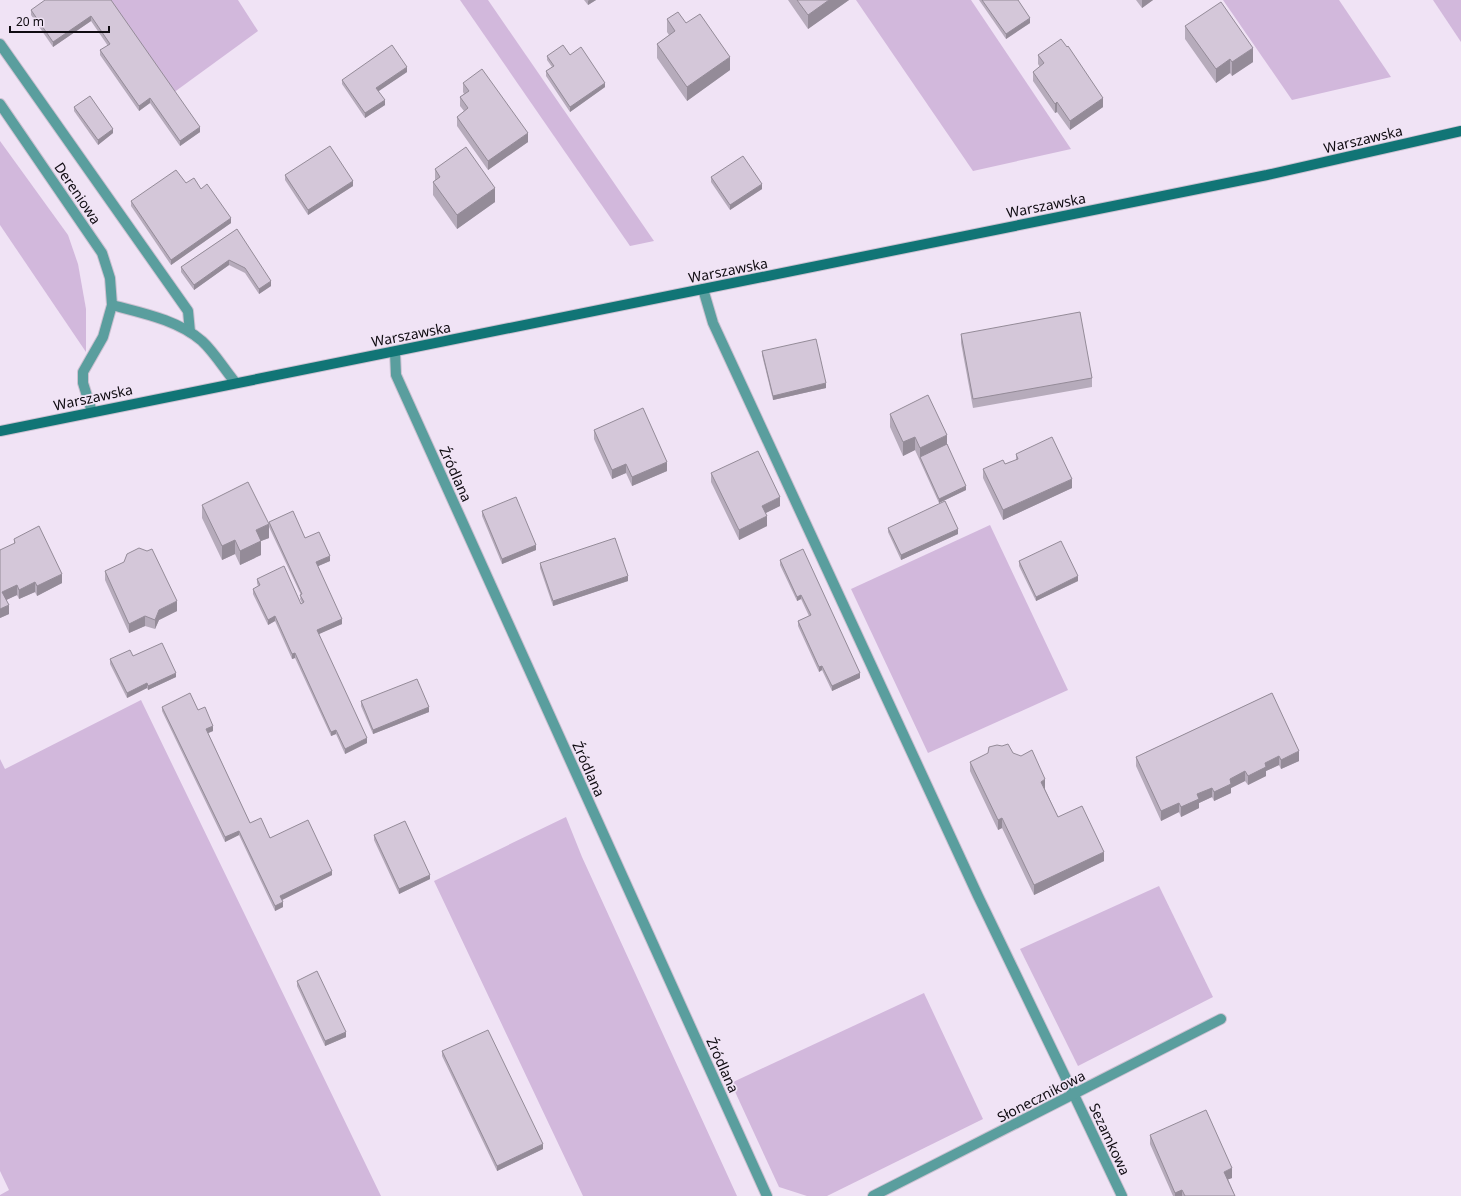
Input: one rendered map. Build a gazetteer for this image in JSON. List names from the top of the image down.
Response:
{
  "streets": {
    "main road": ["Warszawska"],
    "street": [
      "Dereniowa",
      "Źródlana",
      "Słonecznikowa",
      "Sezamkowa"
    ]
  },
  "crossings": [
    ["Warszawska", "Dereniowa"],
    ["Warszawska", "Źródlana"],
    ["Warszawska", "Sezamkowa"],
    ["Słonecznikowa", "Sezamkowa"]
  ],
  "scale_bar": "20 m"
}
